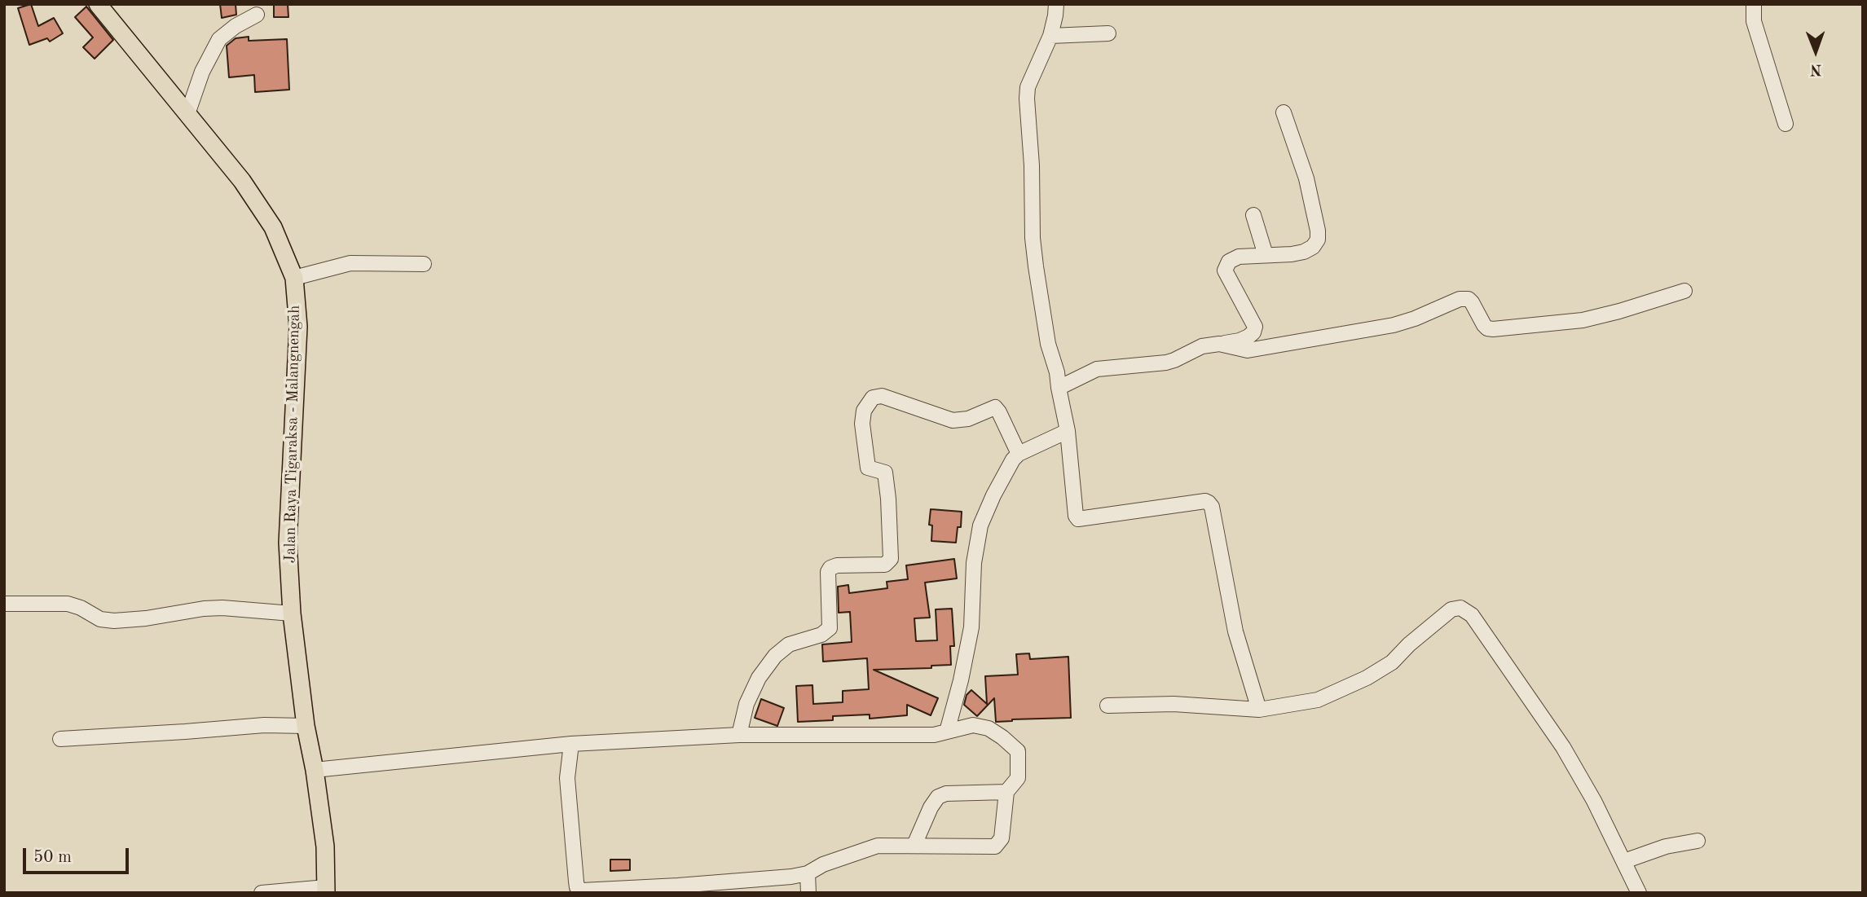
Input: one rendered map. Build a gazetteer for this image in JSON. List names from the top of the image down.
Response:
{
  "streets": {
    "main road": ["Jalan Raya Tigaraksa - Malangnengah"]
  },
  "scale_bar": "50 m",
  "north": "bottom"
}
